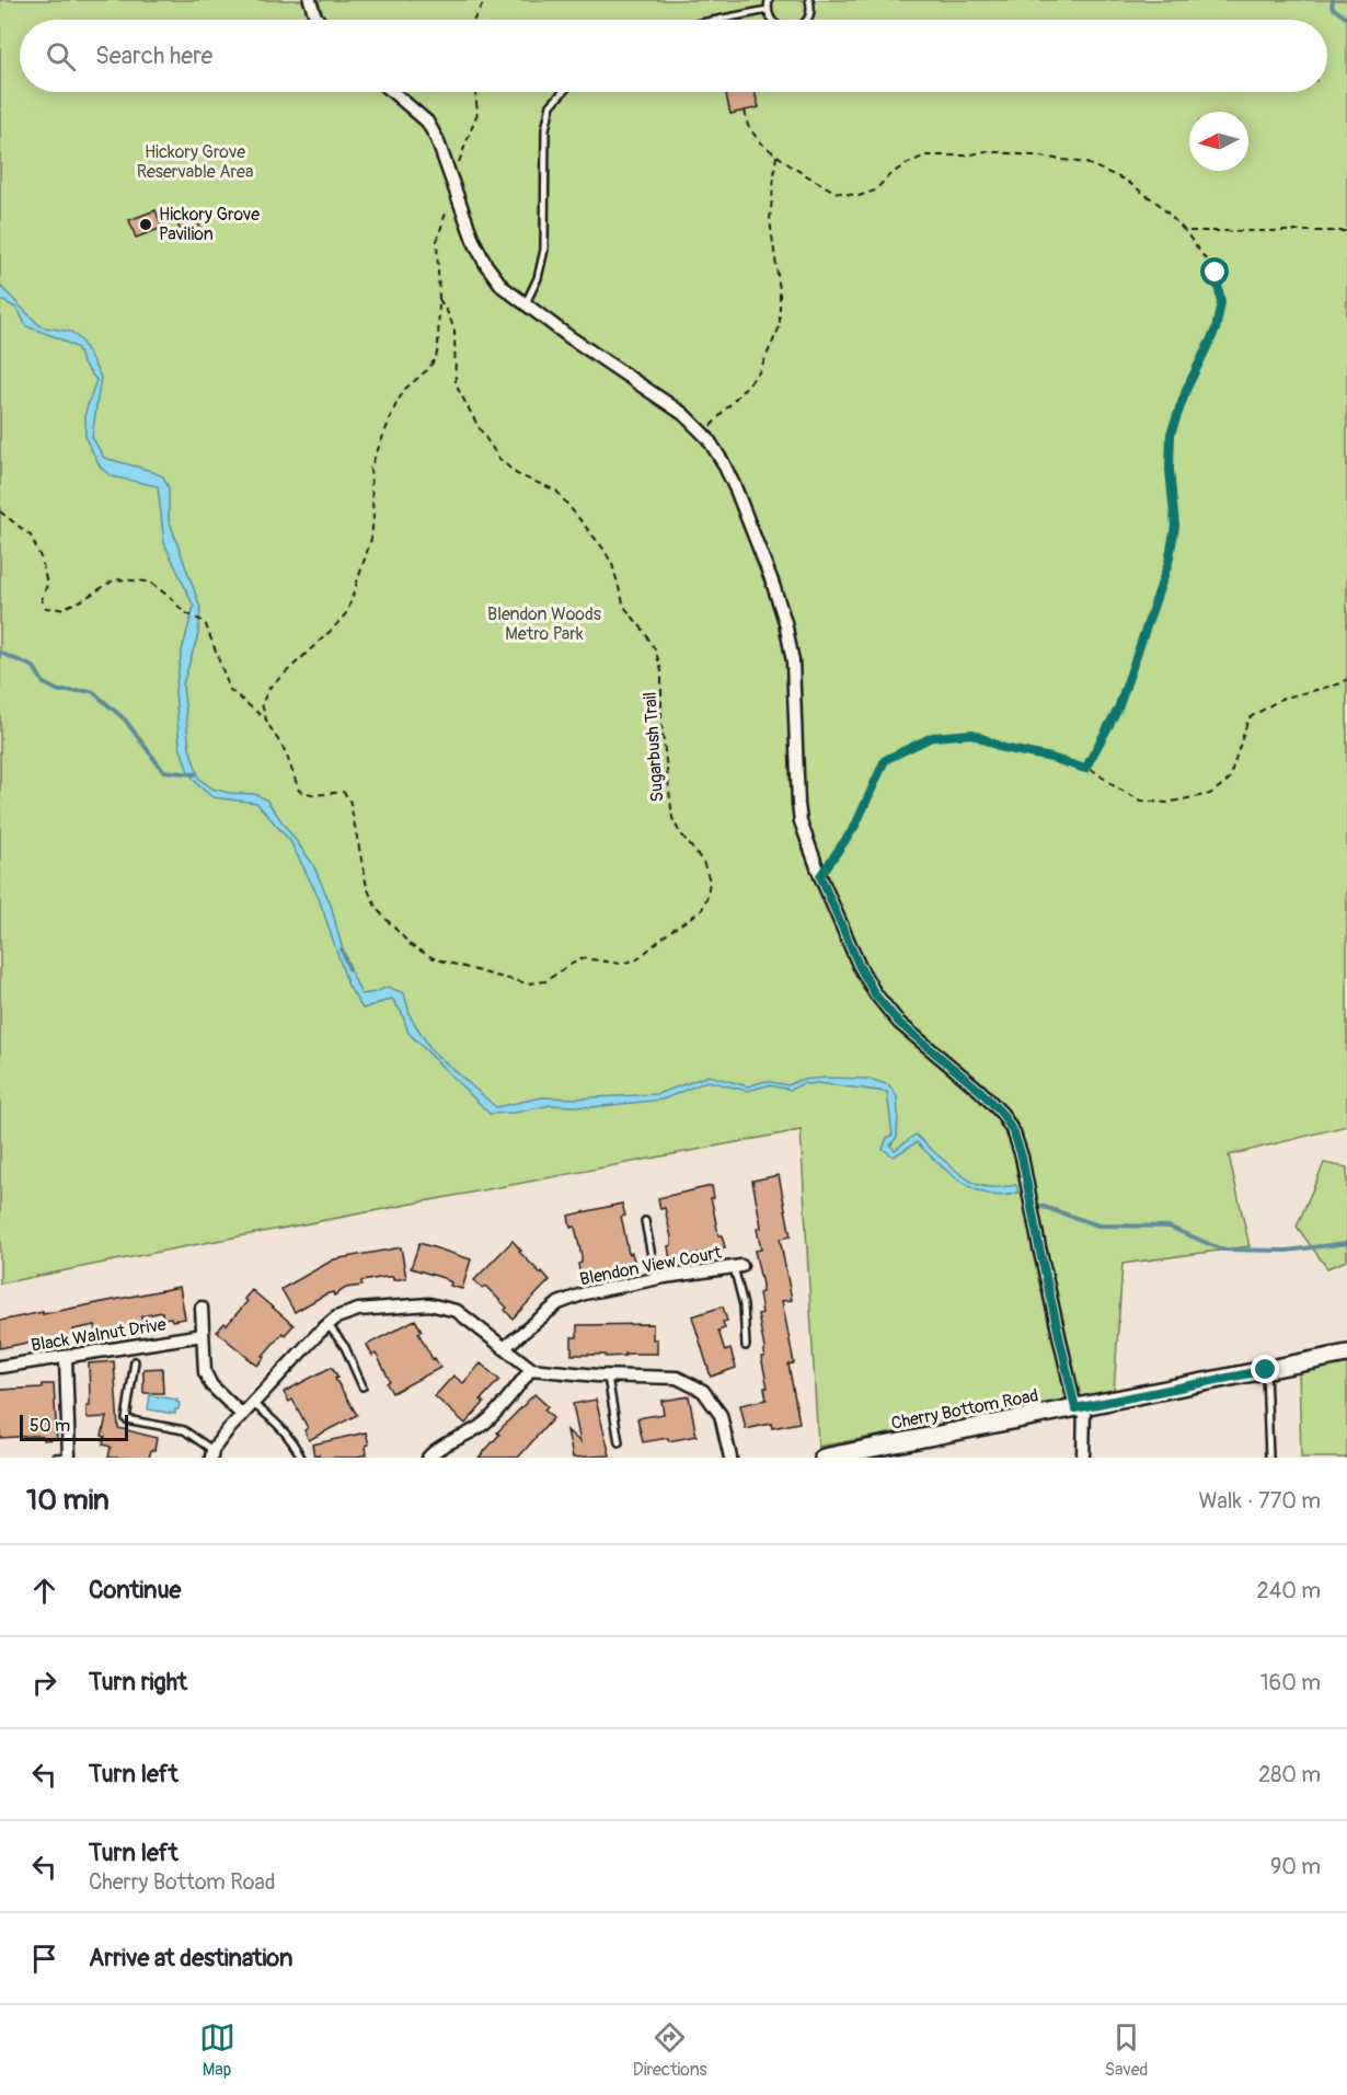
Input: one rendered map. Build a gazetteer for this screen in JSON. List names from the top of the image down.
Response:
{
  "streets": {
    "main road": ["Cherry Bottom Road"],
    "street": ["Blendon View Court", "Black Walnut Drive"],
    "path": ["Sugarbush Trail"]
  },
  "parks": ["Hickory Grove Reservable Area", "Blendon Woods Metro Park"],
  "places": ["Hickory Grove Pavilion"],
  "scale_bar": "50 m",
  "north": "left",
  "page": {
    "search": "Search here",
    "scale": "50 m",
    "heading": ["10 min", "Walk · 770 m"],
    "list": [
      ["Continue", "240 m"],
      ["Turn right", "160 m"],
      ["Turn left", "280 m"],
      ["Turn left", "Cherry Bottom Road", "90 m"],
      "Arrive at destination"
    ],
    "nav": ["Map", "Directions", "Saved"]
  }
}
